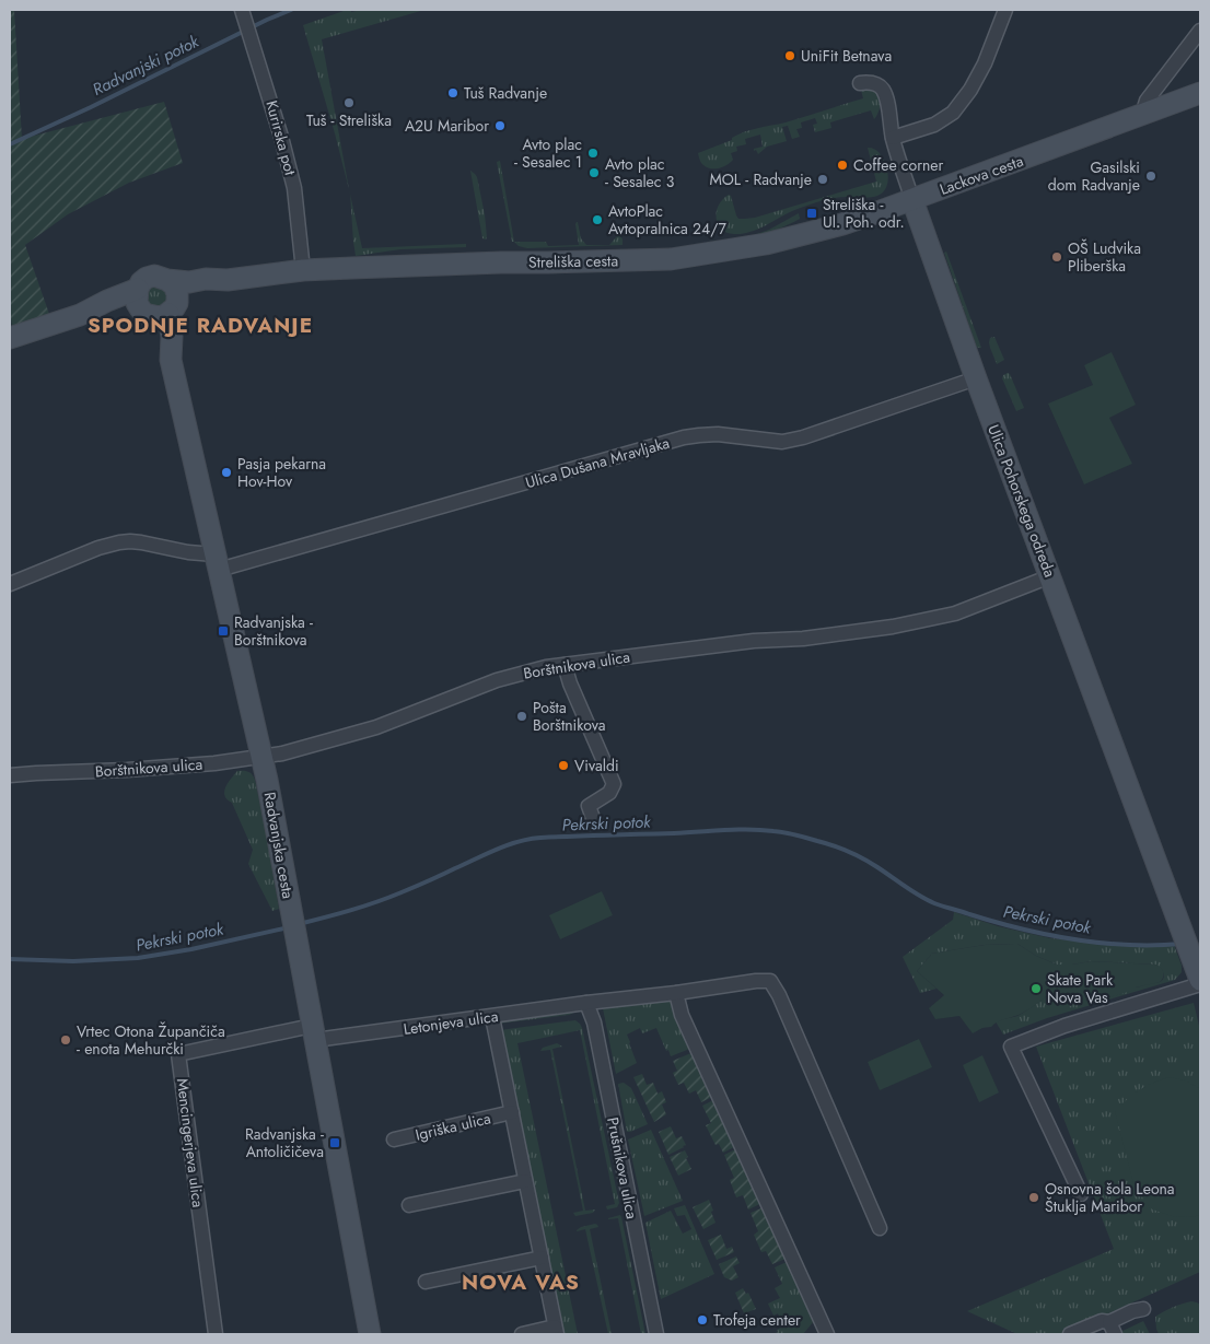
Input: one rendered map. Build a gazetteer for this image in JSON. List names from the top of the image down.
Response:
{
  "streets": {
    "street": [
      "Kurirska pot",
      "Lackova cesta",
      "Streliška cesta",
      "Ulica Dušana Mravljaka",
      "Ulica Pohorskega odreda",
      "Borštnikova ulica",
      "Radvanjska cesta",
      "Letonjeva ulica",
      "Igriška ulica",
      "Mencingerjeva ulica",
      "Prušnikova ulica"
    ]
  },
  "crossings": [
    ["Kurirska pot", "Streliška cesta"],
    ["Lackova cesta", "Streliška cesta"],
    ["Lackova cesta", "Ulica Pohorskega odreda"],
    ["Streliška cesta", "Ulica Pohorskega odreda"],
    ["Streliška cesta", "Radvanjska cesta"],
    ["Ulica Dušana Mravljaka", "Ulica Pohorskega odreda"],
    ["Ulica Dušana Mravljaka", "Radvanjska cesta"],
    ["Ulica Pohorskega odreda", "Borštnikova ulica"],
    ["Borštnikova ulica", "Radvanjska cesta"],
    ["Radvanjska cesta", "Letonjeva ulica"],
    ["Radvanjska cesta", "Mencingerjeva ulica"],
    ["Letonjeva ulica", "Igriška ulica"],
    ["Letonjeva ulica", "Mencingerjeva ulica"],
    ["Letonjeva ulica", "Prušnikova ulica"]
  ],
  "districts": ["SPODNJE RADVANJE", "NOVA VAS"],
  "water": ["Radvanjski potok", "Pekrski potok"],
  "places": {
    "other": [
      "UniFit Betnava",
      "Tuš Radvanje",
      "Tuš - Streliška",
      "A2U Maribor",
      "Avto plac - Sesalec 1",
      "Coffee corner",
      "Avto plac - Sesalec 3",
      "Gasilski dom Radvanje",
      "MOL - Radvanje",
      "AvtoPlac Avtopralnica 24/7",
      "OŠ Ludvika Pliberška",
      "Pasja pekarna Hov-Hov",
      "Pošta Borštnikova",
      "Vivaldi",
      "Skate Park Nova Vas",
      "Vrtec Otona Župančiča - enota Mehurčki",
      "Osnovna šola Leona Štuklja Maribor",
      "Trofeja center"
    ],
    "transit": ["Streliška - Ul. Poh. odr.", "Radvanjska - Borštnikova", "Radvanjska - Antoličičeva"]
  }
}
